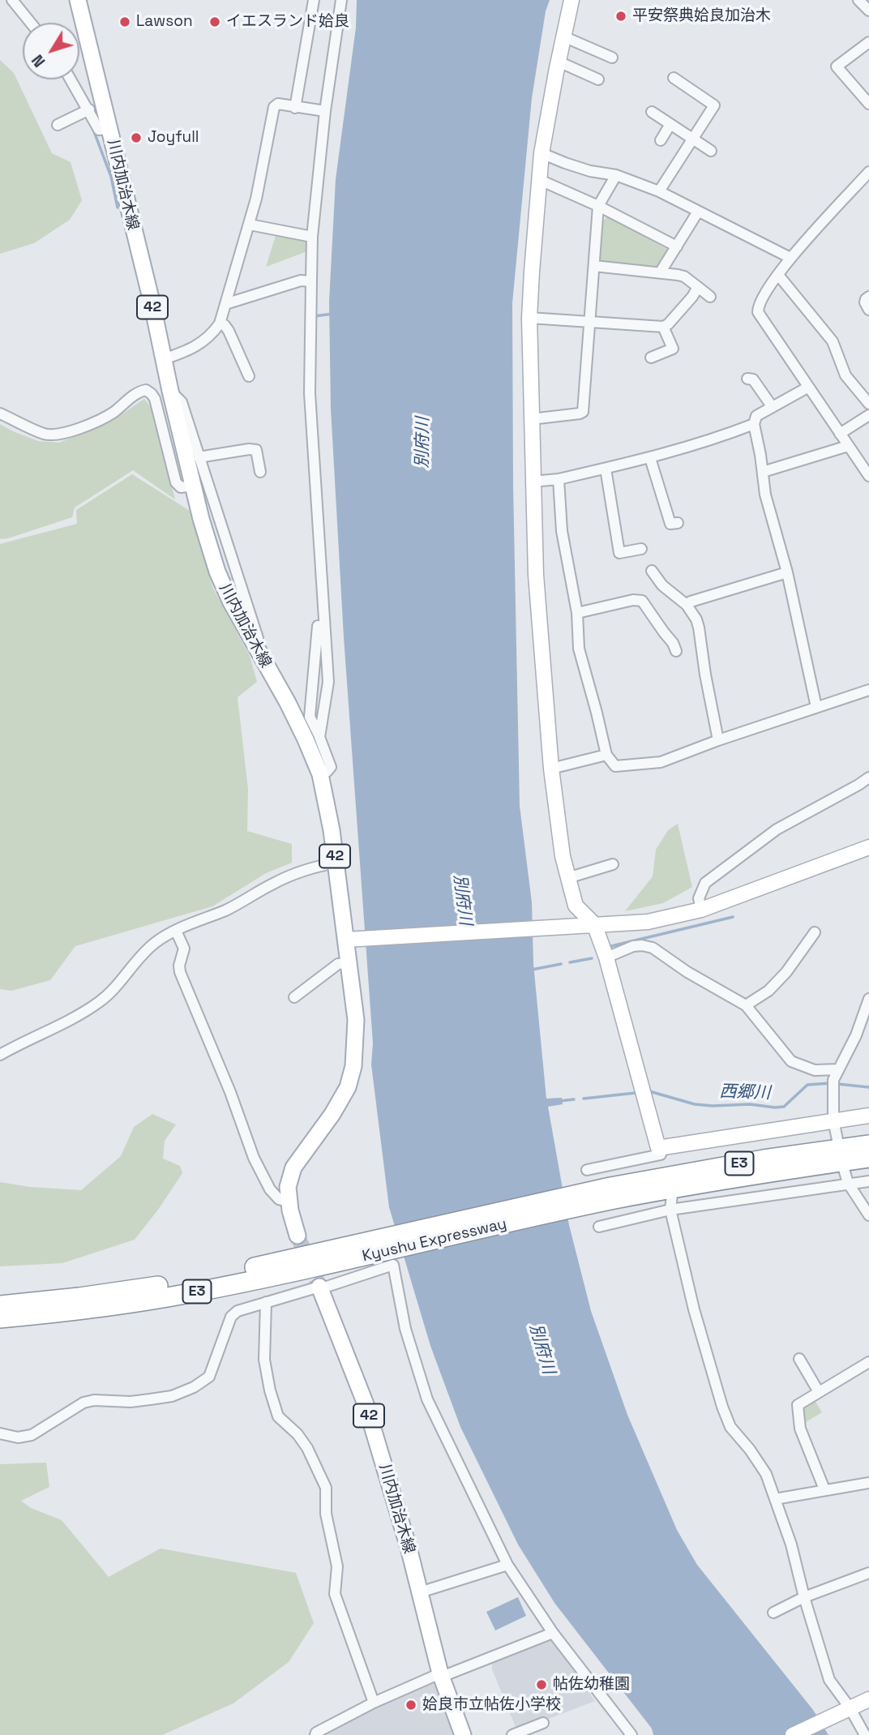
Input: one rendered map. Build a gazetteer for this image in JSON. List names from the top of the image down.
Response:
{
  "streets": {
    "highway": ["E3", "Kyushu Expressway"],
    "main road": ["川内加治木線", "42"]
  },
  "water": ["別府川", "西郷川"],
  "places": [
    "平安祭典姶良加治木",
    "Lawson",
    "イエスランド姶良",
    "Joyfull",
    "帖佐幼稚園",
    "姶良市立帖佐小学校"
  ],
  "north": "bottom left"
}
